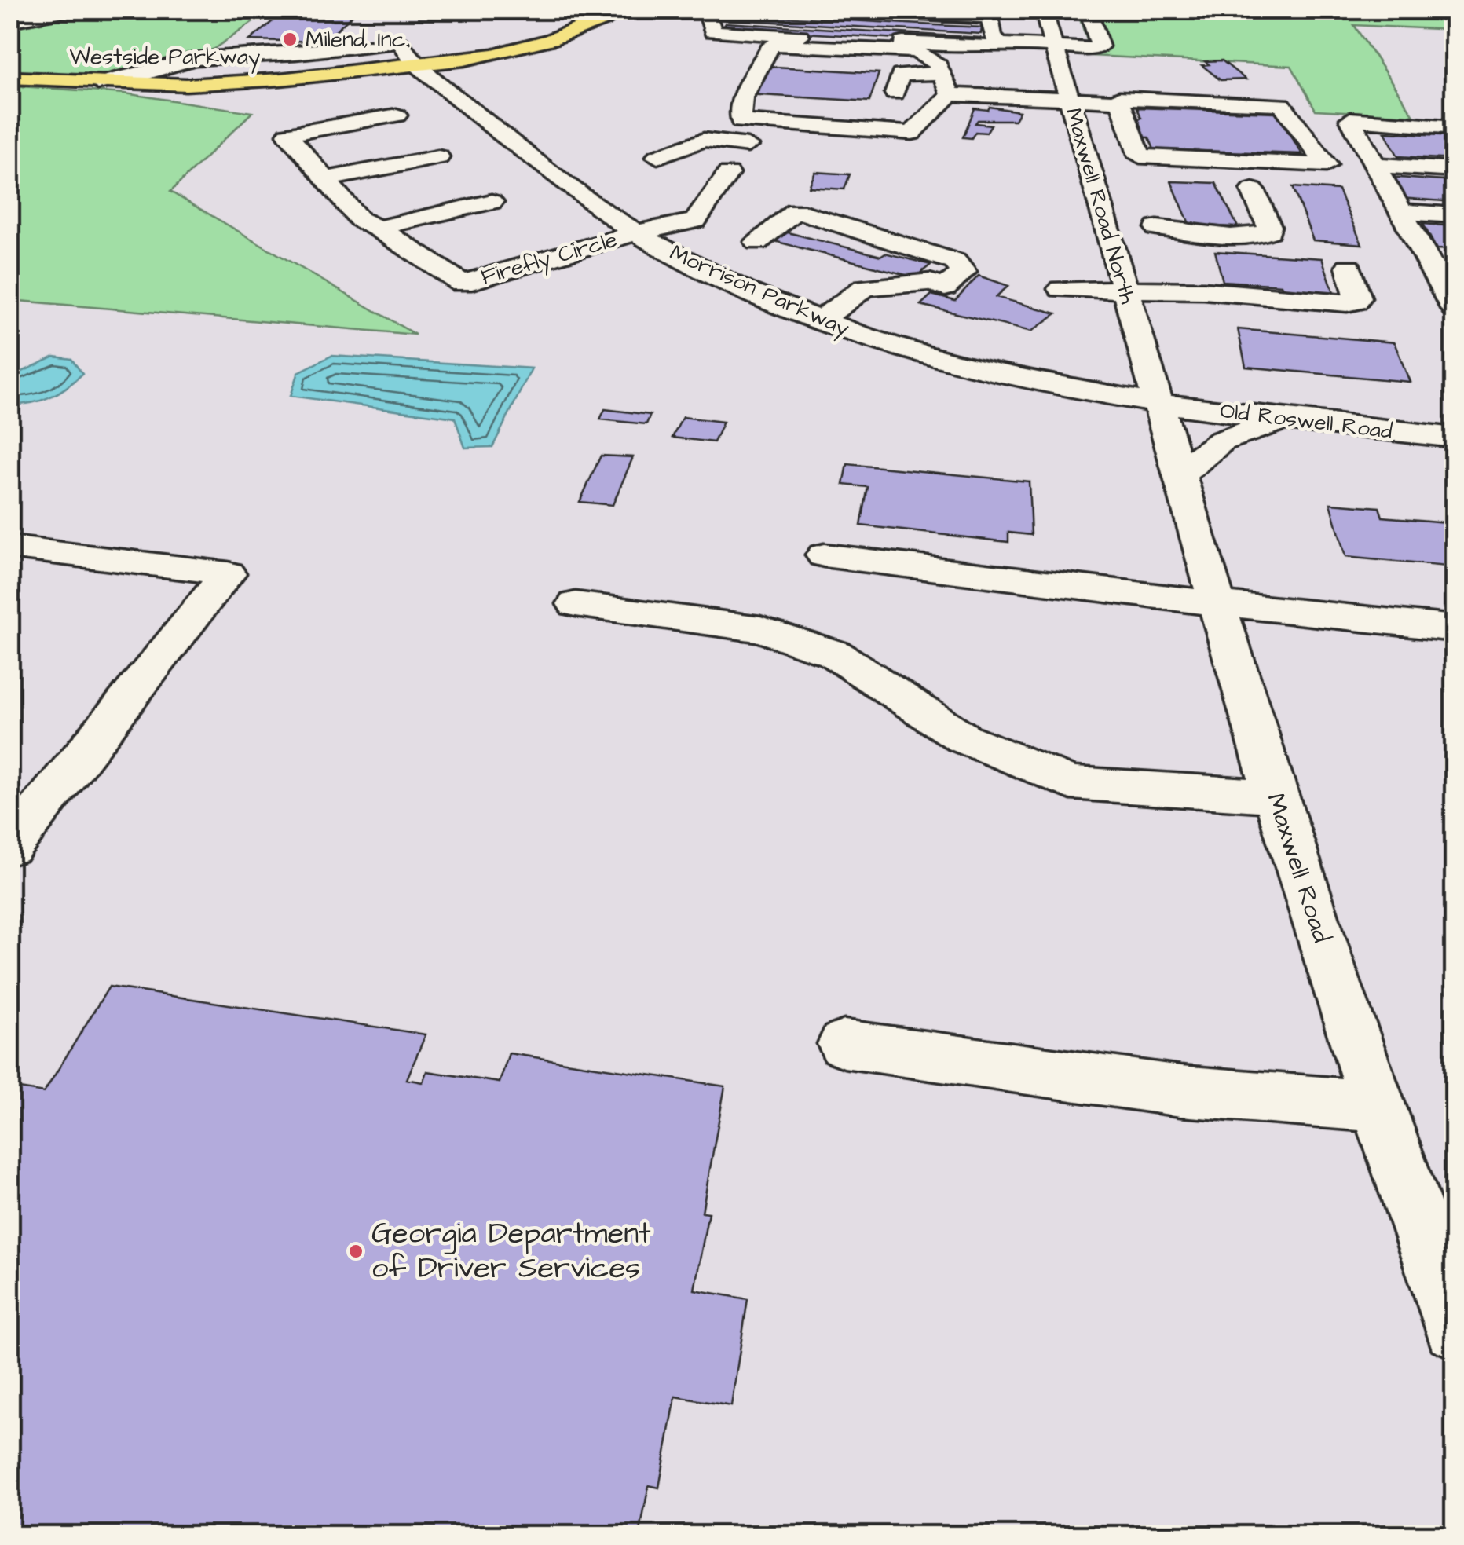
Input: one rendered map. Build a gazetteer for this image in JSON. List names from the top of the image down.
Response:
{
  "streets": {
    "main road": ["Westside Parkway"],
    "street": [
      "Maxwell Road North",
      "Firefly Circle",
      "Morrison Parkway",
      "Old Roswell Road",
      "Maxwell Road"
    ]
  },
  "crossings": [
    ["Westside Parkway", "Morrison Parkway"],
    ["Maxwell Road North", "Morrison Parkway"],
    ["Maxwell Road North", "Old Roswell Road"],
    ["Maxwell Road North", "Maxwell Road"],
    ["Firefly Circle", "Morrison Parkway"],
    ["Morrison Parkway", "Old Roswell Road"],
    ["Morrison Parkway", "Maxwell Road"],
    ["Old Roswell Road", "Maxwell Road"]
  ],
  "places": ["Milend, Inc.", "Georgia Department of Driver Services"]
}
